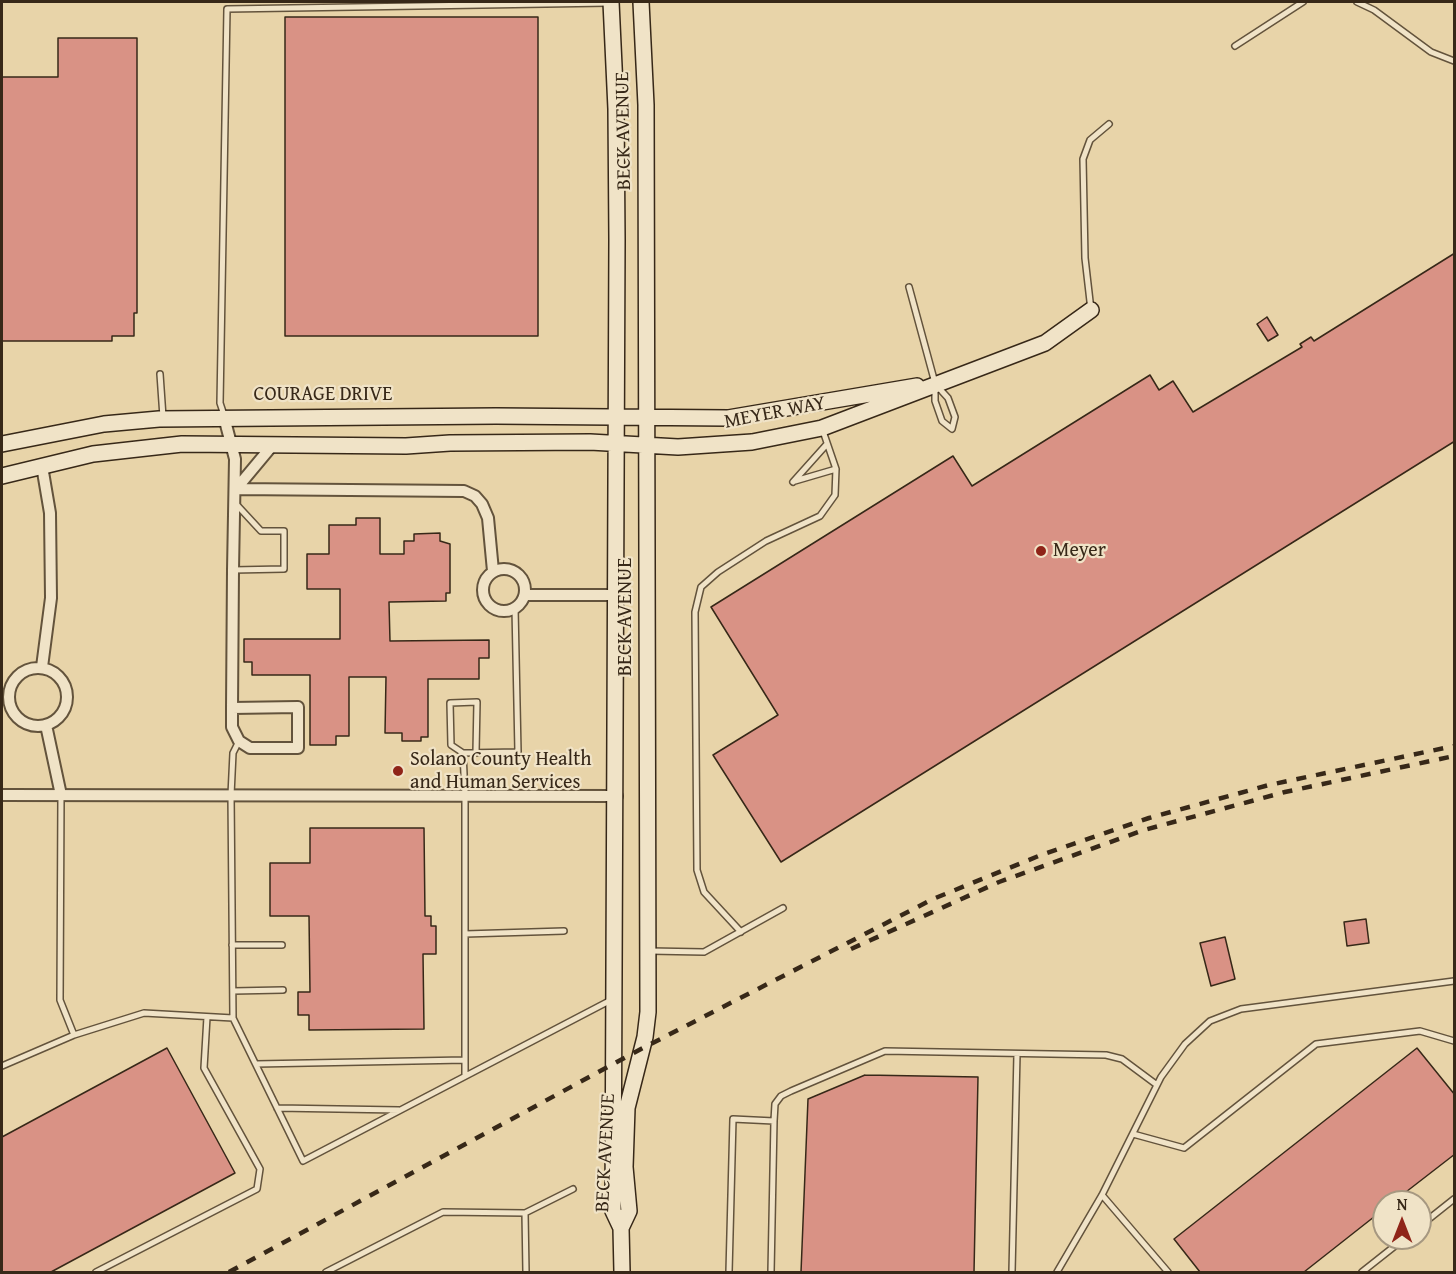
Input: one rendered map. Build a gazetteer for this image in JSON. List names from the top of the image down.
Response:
{
  "streets": {
    "street": ["BECK AVENUE", "COURAGE DRIVE", "MEYER WAY"]
  },
  "crossings": [
    ["BECK AVENUE", "COURAGE DRIVE"],
    ["BECK AVENUE", "MEYER WAY"],
    ["COURAGE DRIVE", "MEYER WAY"]
  ],
  "places": ["Meyer", "Solano County Health and Human Services"],
  "north": "top"
}
